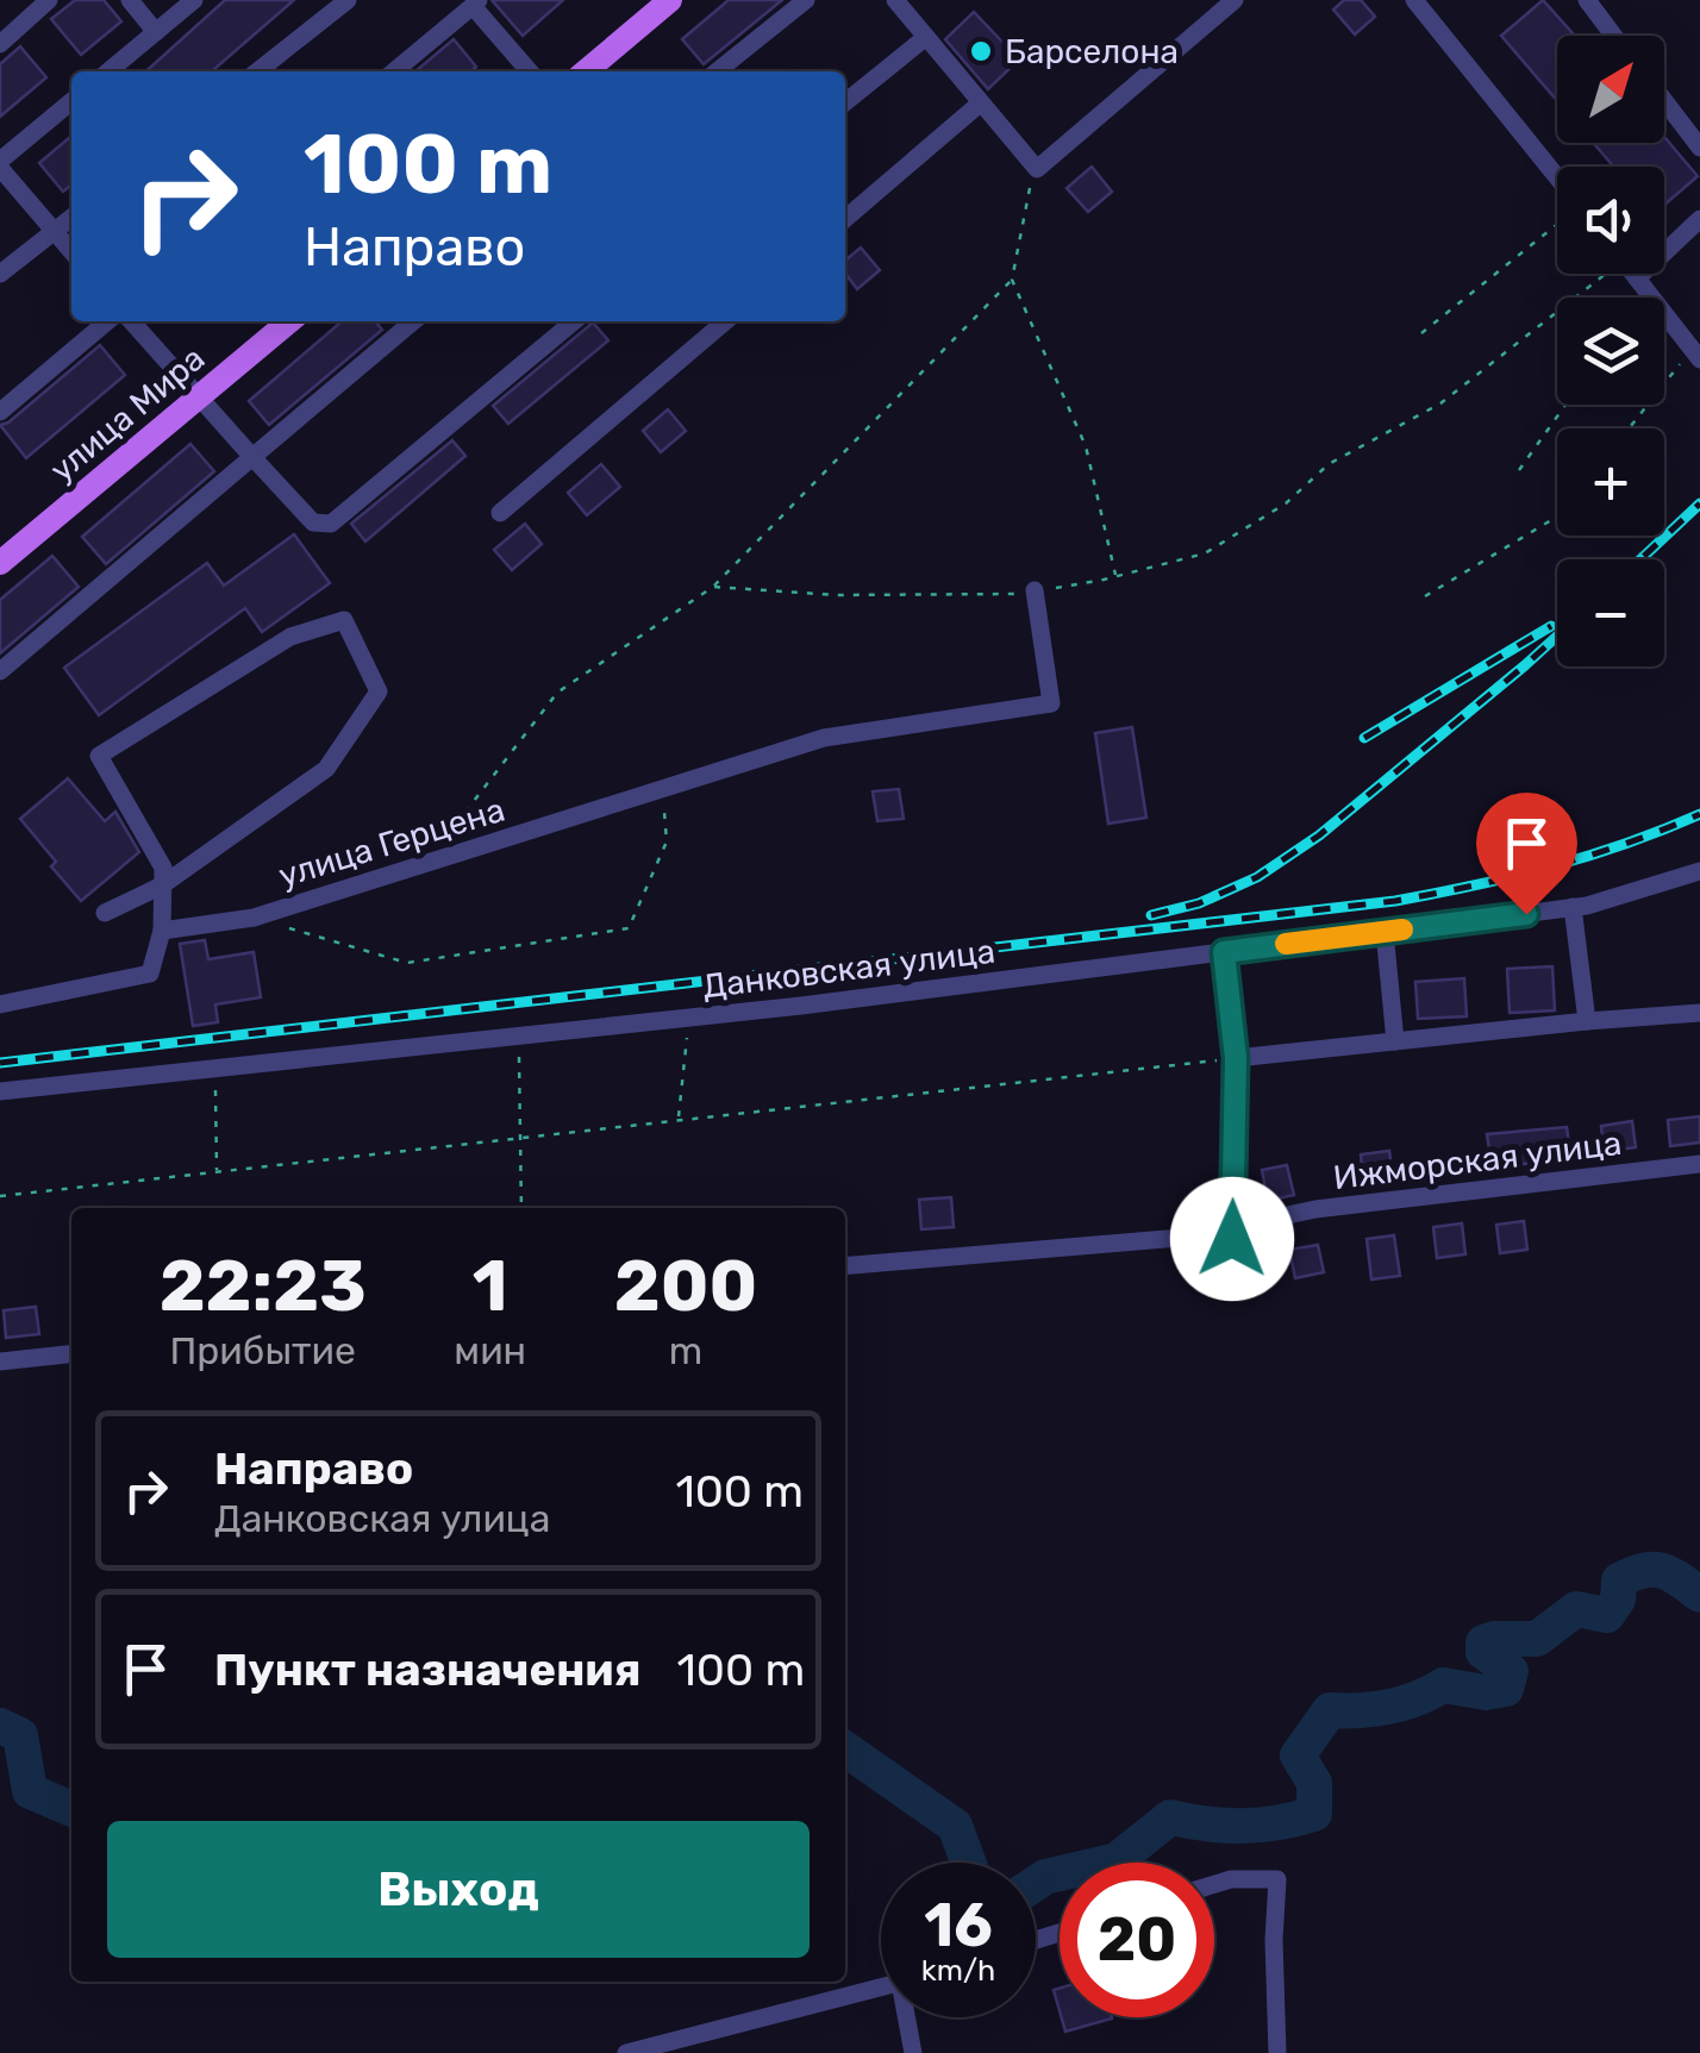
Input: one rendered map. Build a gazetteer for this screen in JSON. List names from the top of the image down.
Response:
{
  "streets": {
    "main road": ["улица Мира"],
    "street": ["улица Герцена", "Данковская улица", "Ижморская улица"]
  },
  "places": ["Барселона"],
  "north": "top right",
  "page": {
    "map_buttons": ["+", "−"],
    "turn": ["100 m", "Направо"],
    "eta": [
      "22:23",
      "Прибытие",
      "1",
      "мин",
      "200",
      "m"
    ],
    "list": [
      {
        "name": "Направо",
        "note": "Данковская улица",
        "value": "100 m"
      },
      {
        "name": "Пункт назначения",
        "value": "100 m"
      }
    ],
    "buttons": "Выход",
    "speed": "16 km/h",
    "limit": "20"
  }
}
